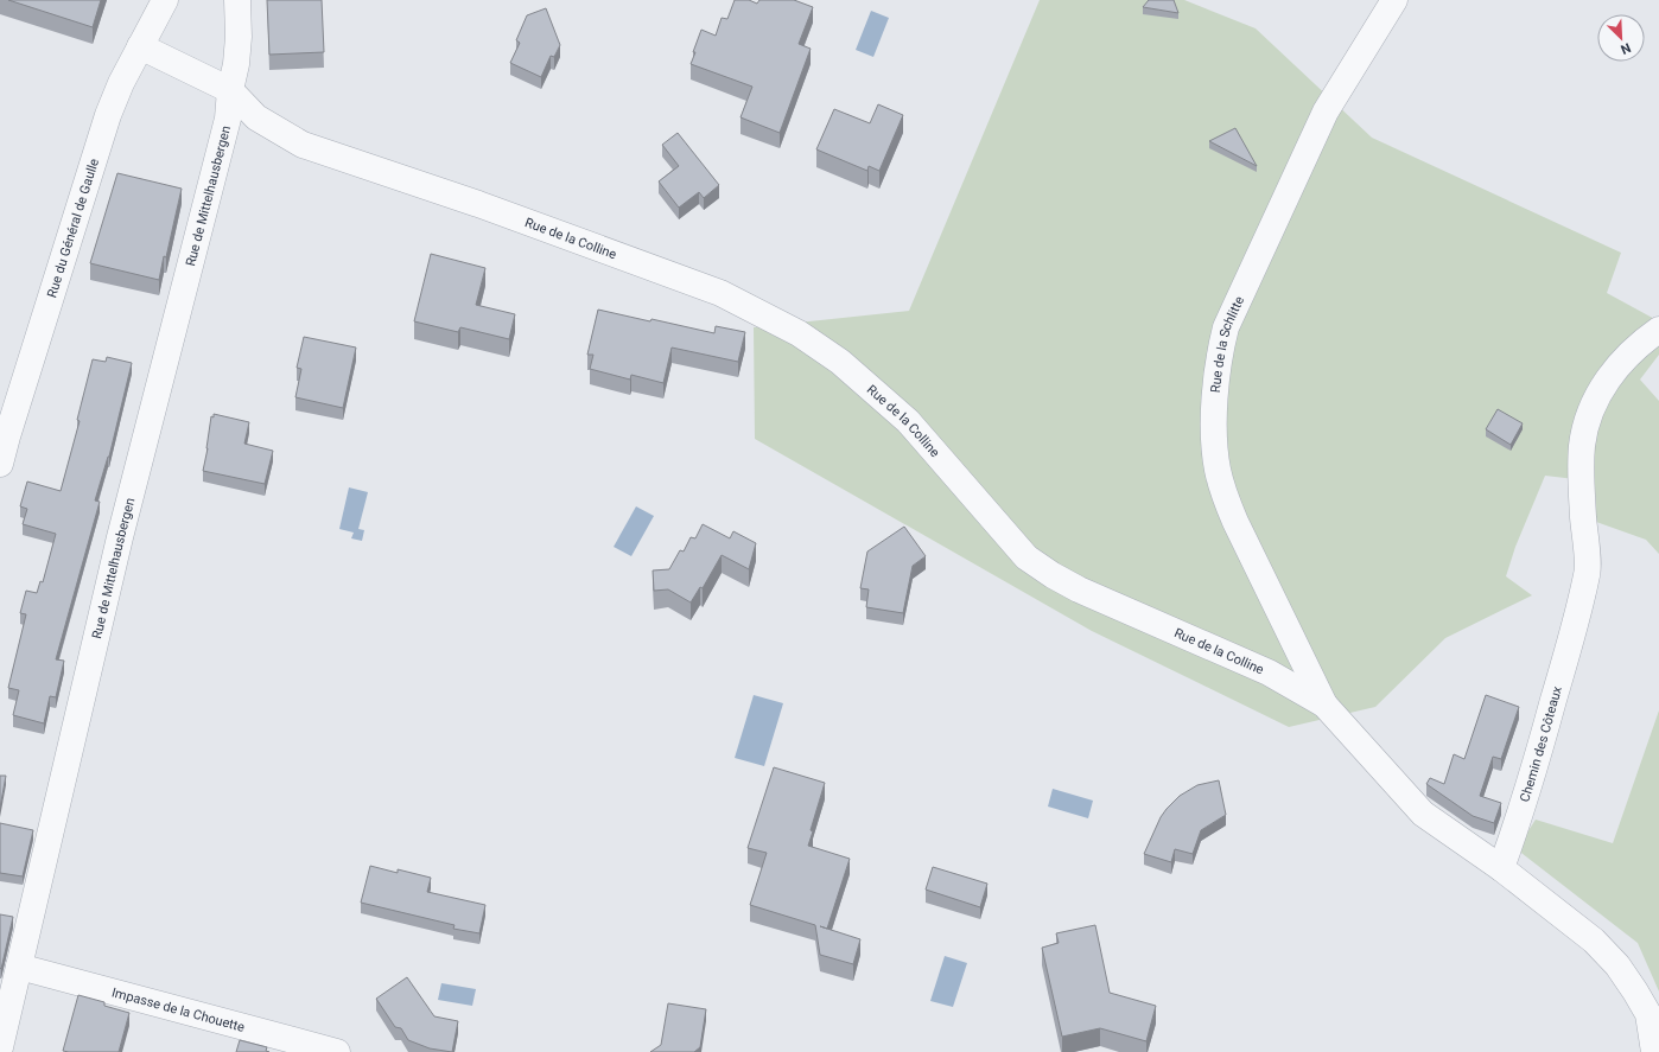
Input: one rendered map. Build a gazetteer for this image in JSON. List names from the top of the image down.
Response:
{
  "streets": {
    "street": [
      "Rue de Mittelhausbergen",
      "Rue du Général de Gaulle",
      "Rue de la Colline",
      "Rue de la Schlitte",
      "Chemin des Côteaux",
      "Impasse de la Chouette"
    ]
  },
  "crossings": [
    ["Rue de Mittelhausbergen", "Rue de la Colline"],
    ["Rue de Mittelhausbergen", "Impasse de la Chouette"],
    ["Rue de la Colline", "Rue de la Schlitte"],
    ["Rue de la Colline", "Chemin des Côteaux"]
  ],
  "north": "bottom right"
}
